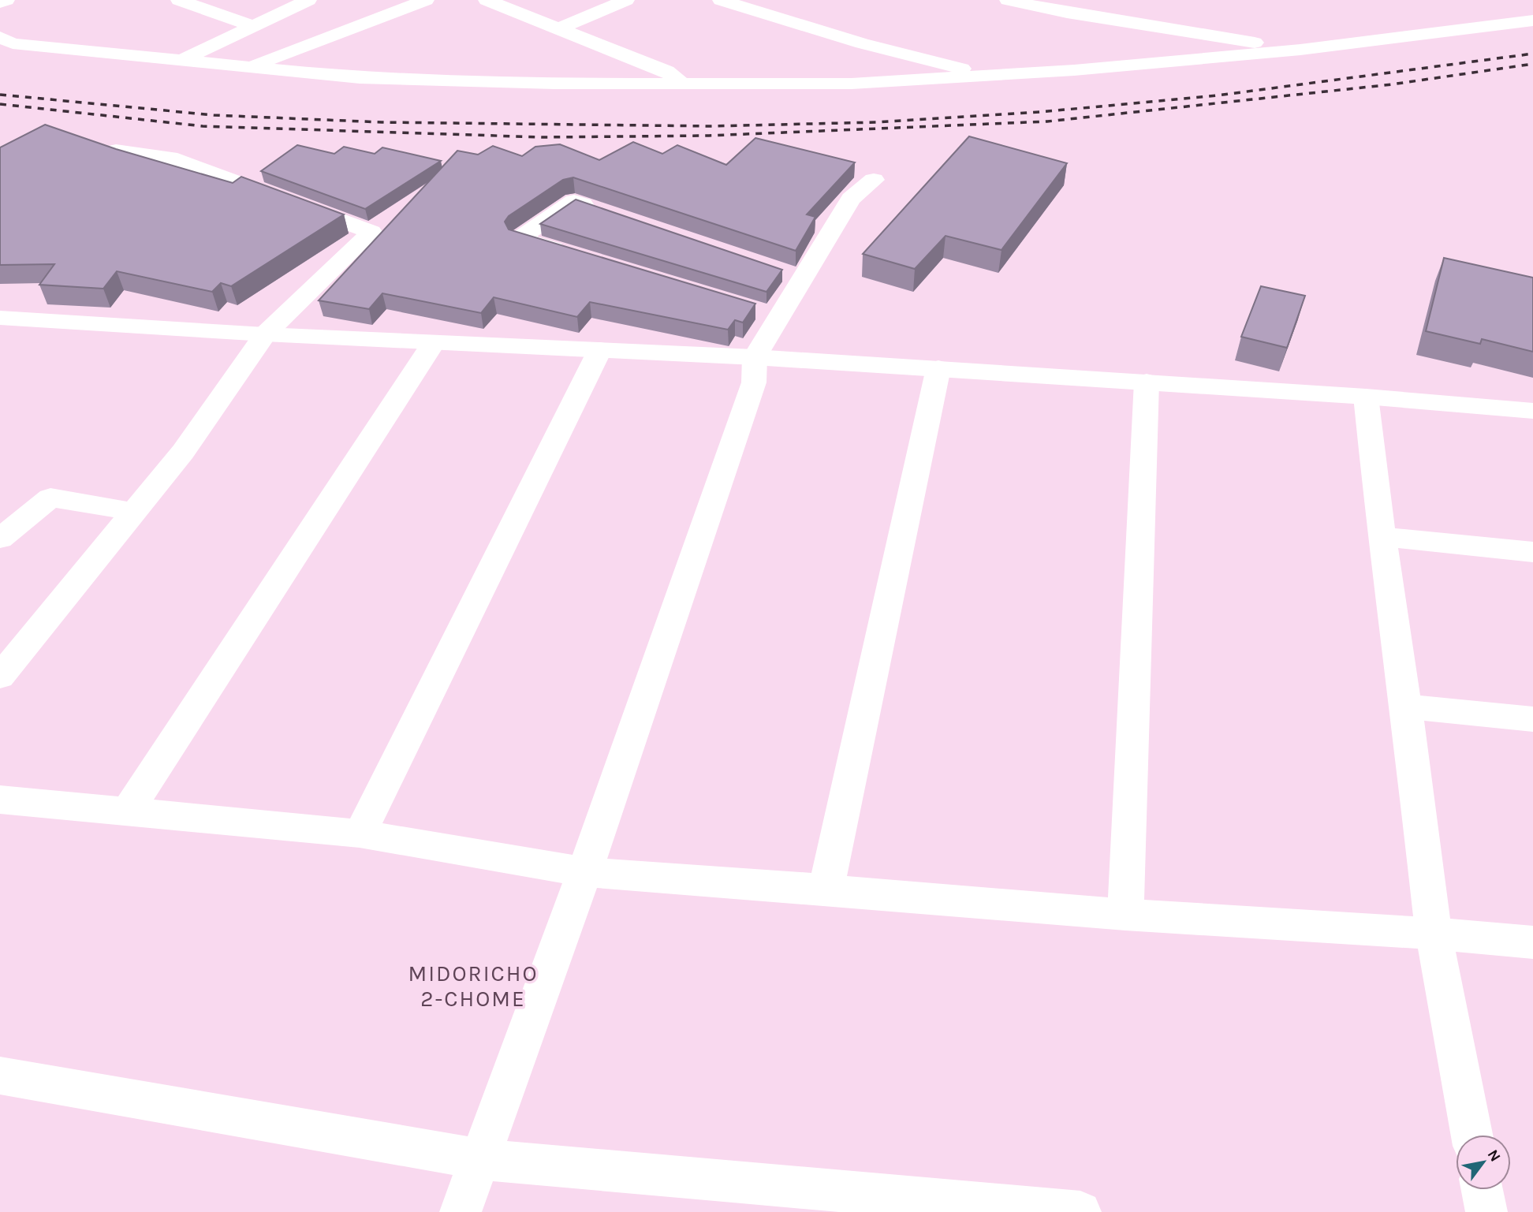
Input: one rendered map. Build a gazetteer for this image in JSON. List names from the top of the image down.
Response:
{
  "districts": ["MIDORICHO 2-CHOME"],
  "north": "top right"
}
